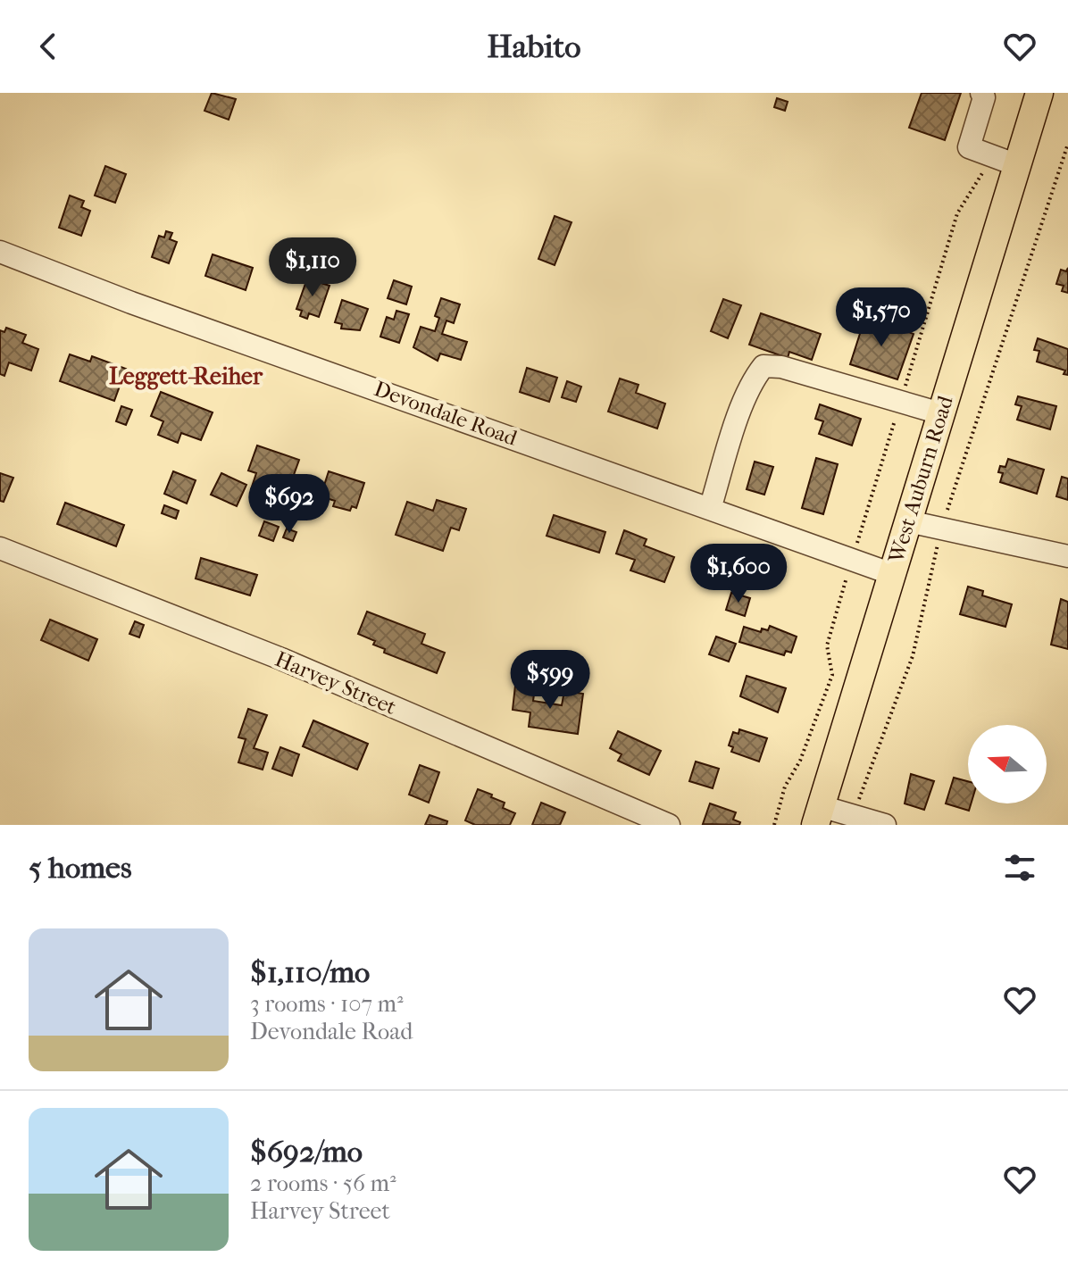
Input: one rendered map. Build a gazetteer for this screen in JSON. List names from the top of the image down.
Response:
{
  "streets": {
    "main road": ["West Auburn Road"],
    "street": ["Devondale Road", "Harvey Street"]
  },
  "crossings": [
    ["Devondale Road", "West Auburn Road"]
  ],
  "districts": ["Leggett-Reiher"],
  "north": "left",
  "page": {
    "header": "Habito",
    "price": [
      "$1,110",
      "$1,570",
      "$692",
      "$1,600",
      "$599"
    ],
    "heading": "5 homes",
    "list": [
      {
        "name": "$1,110/mo",
        "note": "3 rooms · 107 m² · Devondale Road"
      },
      {
        "name": "$692/mo",
        "note": "2 rooms · 56 m² · Harvey Street"
      }
    ]
  }
}
